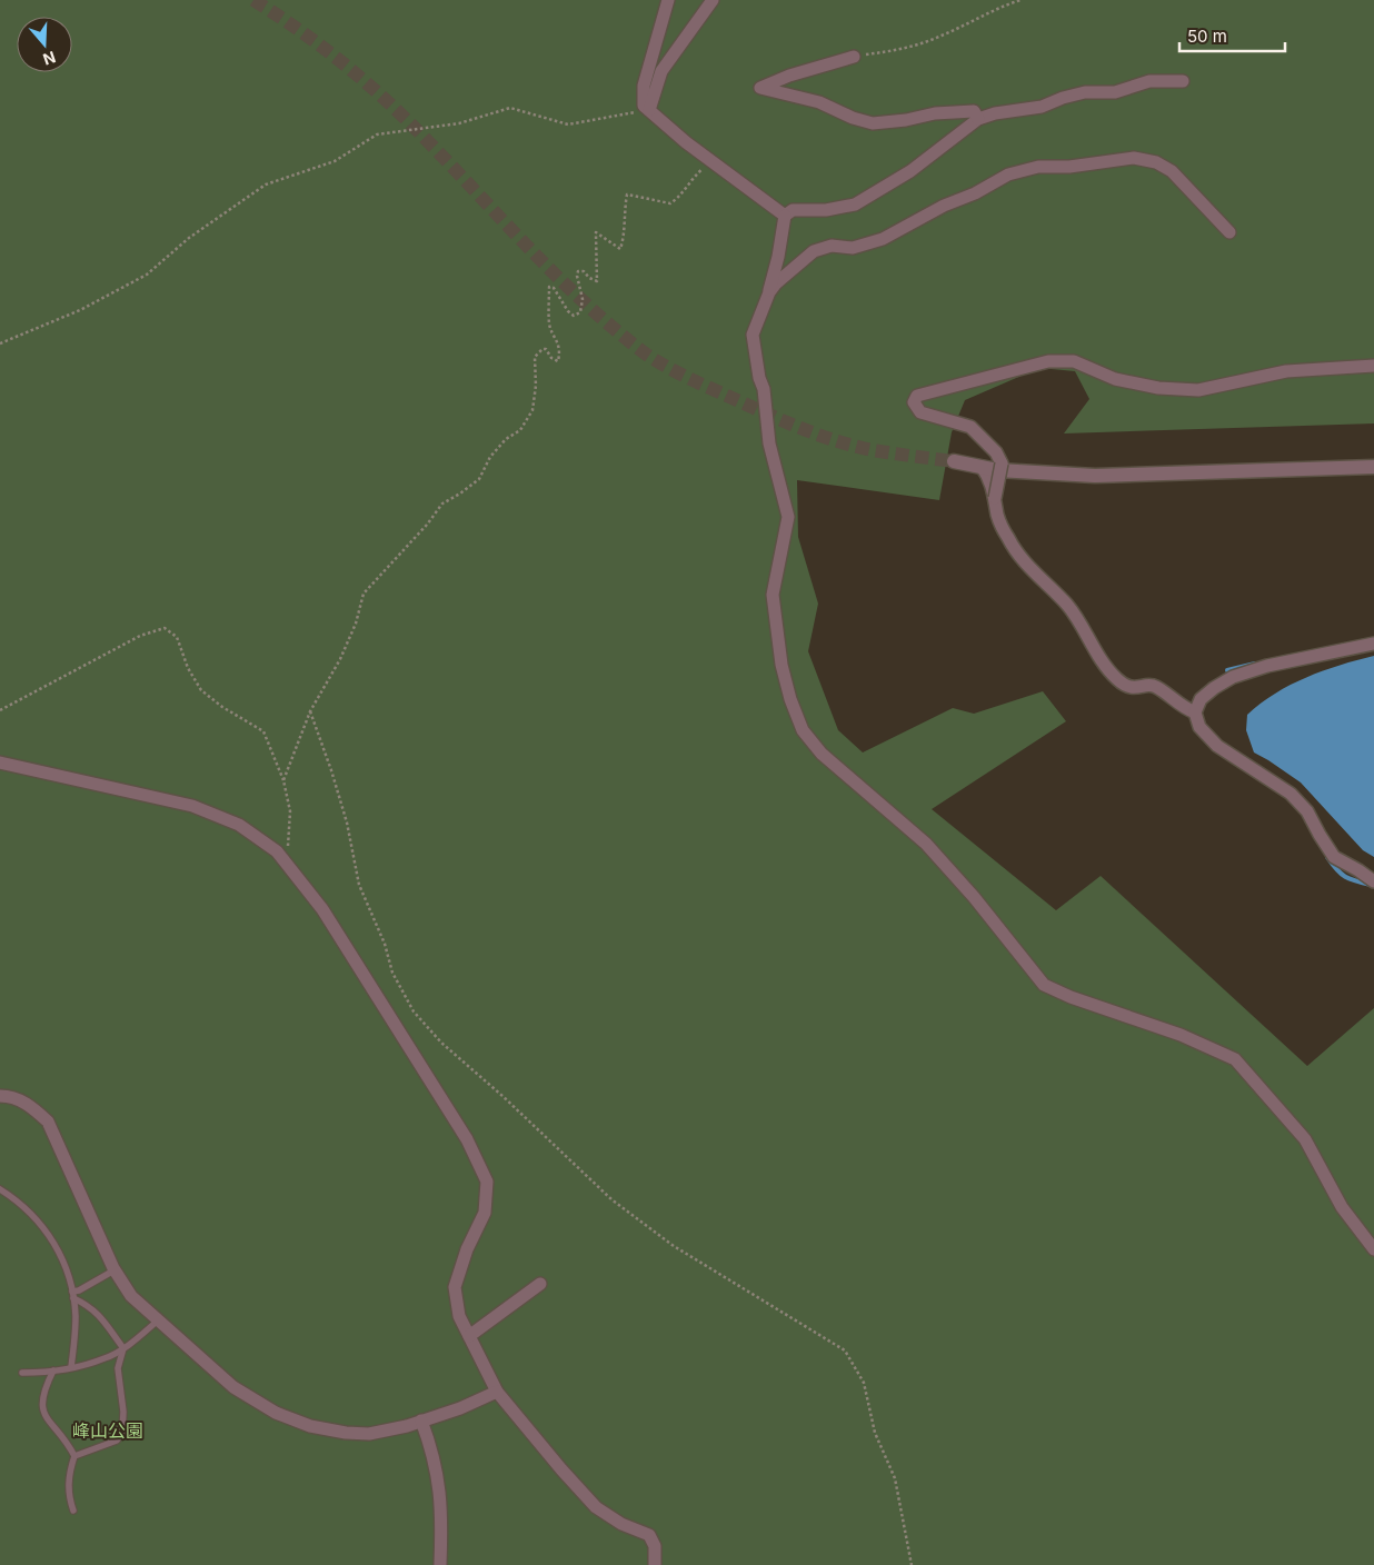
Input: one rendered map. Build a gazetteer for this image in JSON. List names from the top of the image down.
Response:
{
  "parks": ["峰山公園"],
  "scale_bar": "50 m",
  "north": "bottom"
}
